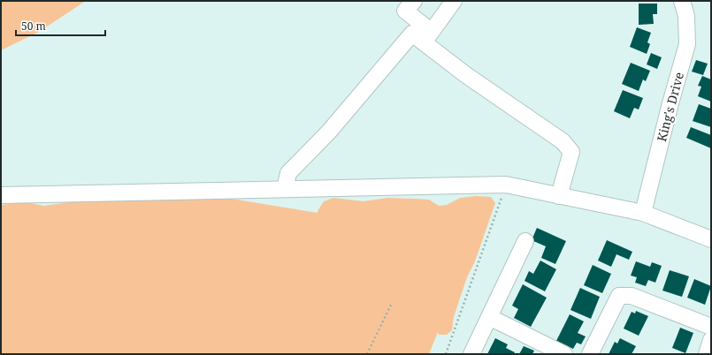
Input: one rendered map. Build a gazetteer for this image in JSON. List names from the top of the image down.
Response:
{
  "streets": {
    "street": ["King's Drive"]
  },
  "scale_bar": "50 m"
}
